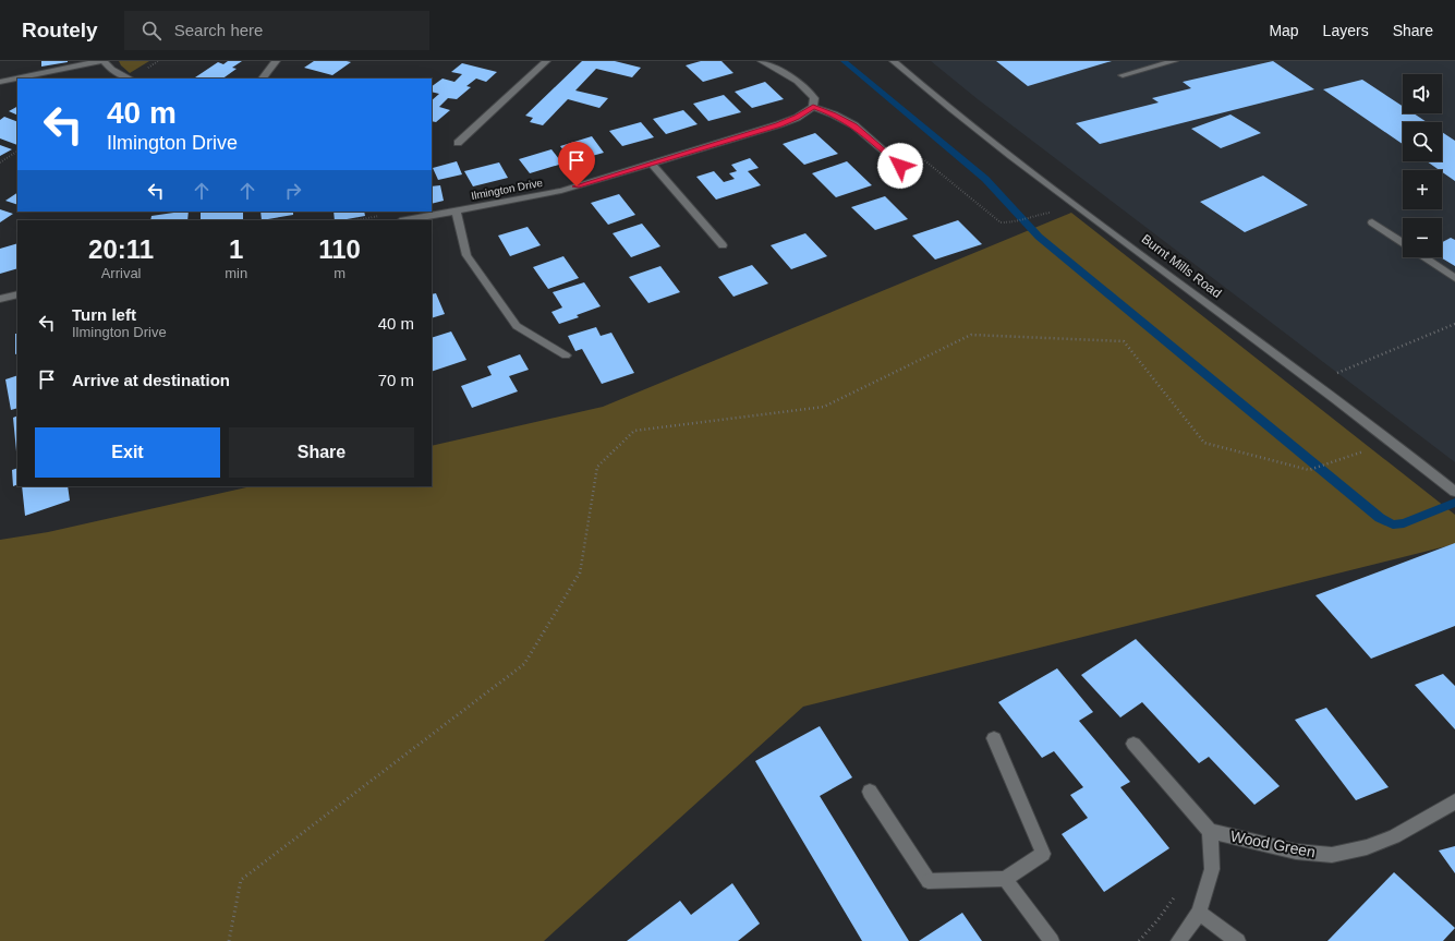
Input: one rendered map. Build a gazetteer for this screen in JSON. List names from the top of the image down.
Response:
{
  "streets": {
    "street": ["Ilmington Drive", "Burnt Mills Road", "Wood Green"]
  },
  "page": {
    "header": "Routely",
    "search": "Search here",
    "nav": ["Map", "Layers", "Share"],
    "map_buttons": ["+", "−"],
    "turn": ["40 m", "Ilmington Drive"],
    "eta": [
      "20:11",
      "Arrival",
      "1",
      "min",
      "110",
      "m"
    ],
    "list": [
      {
        "name": "Turn left",
        "note": "Ilmington Drive",
        "value": "40 m"
      },
      {
        "name": "Arrive at destination",
        "value": "70 m"
      }
    ],
    "buttons": ["Exit", "Share"]
  }
}
